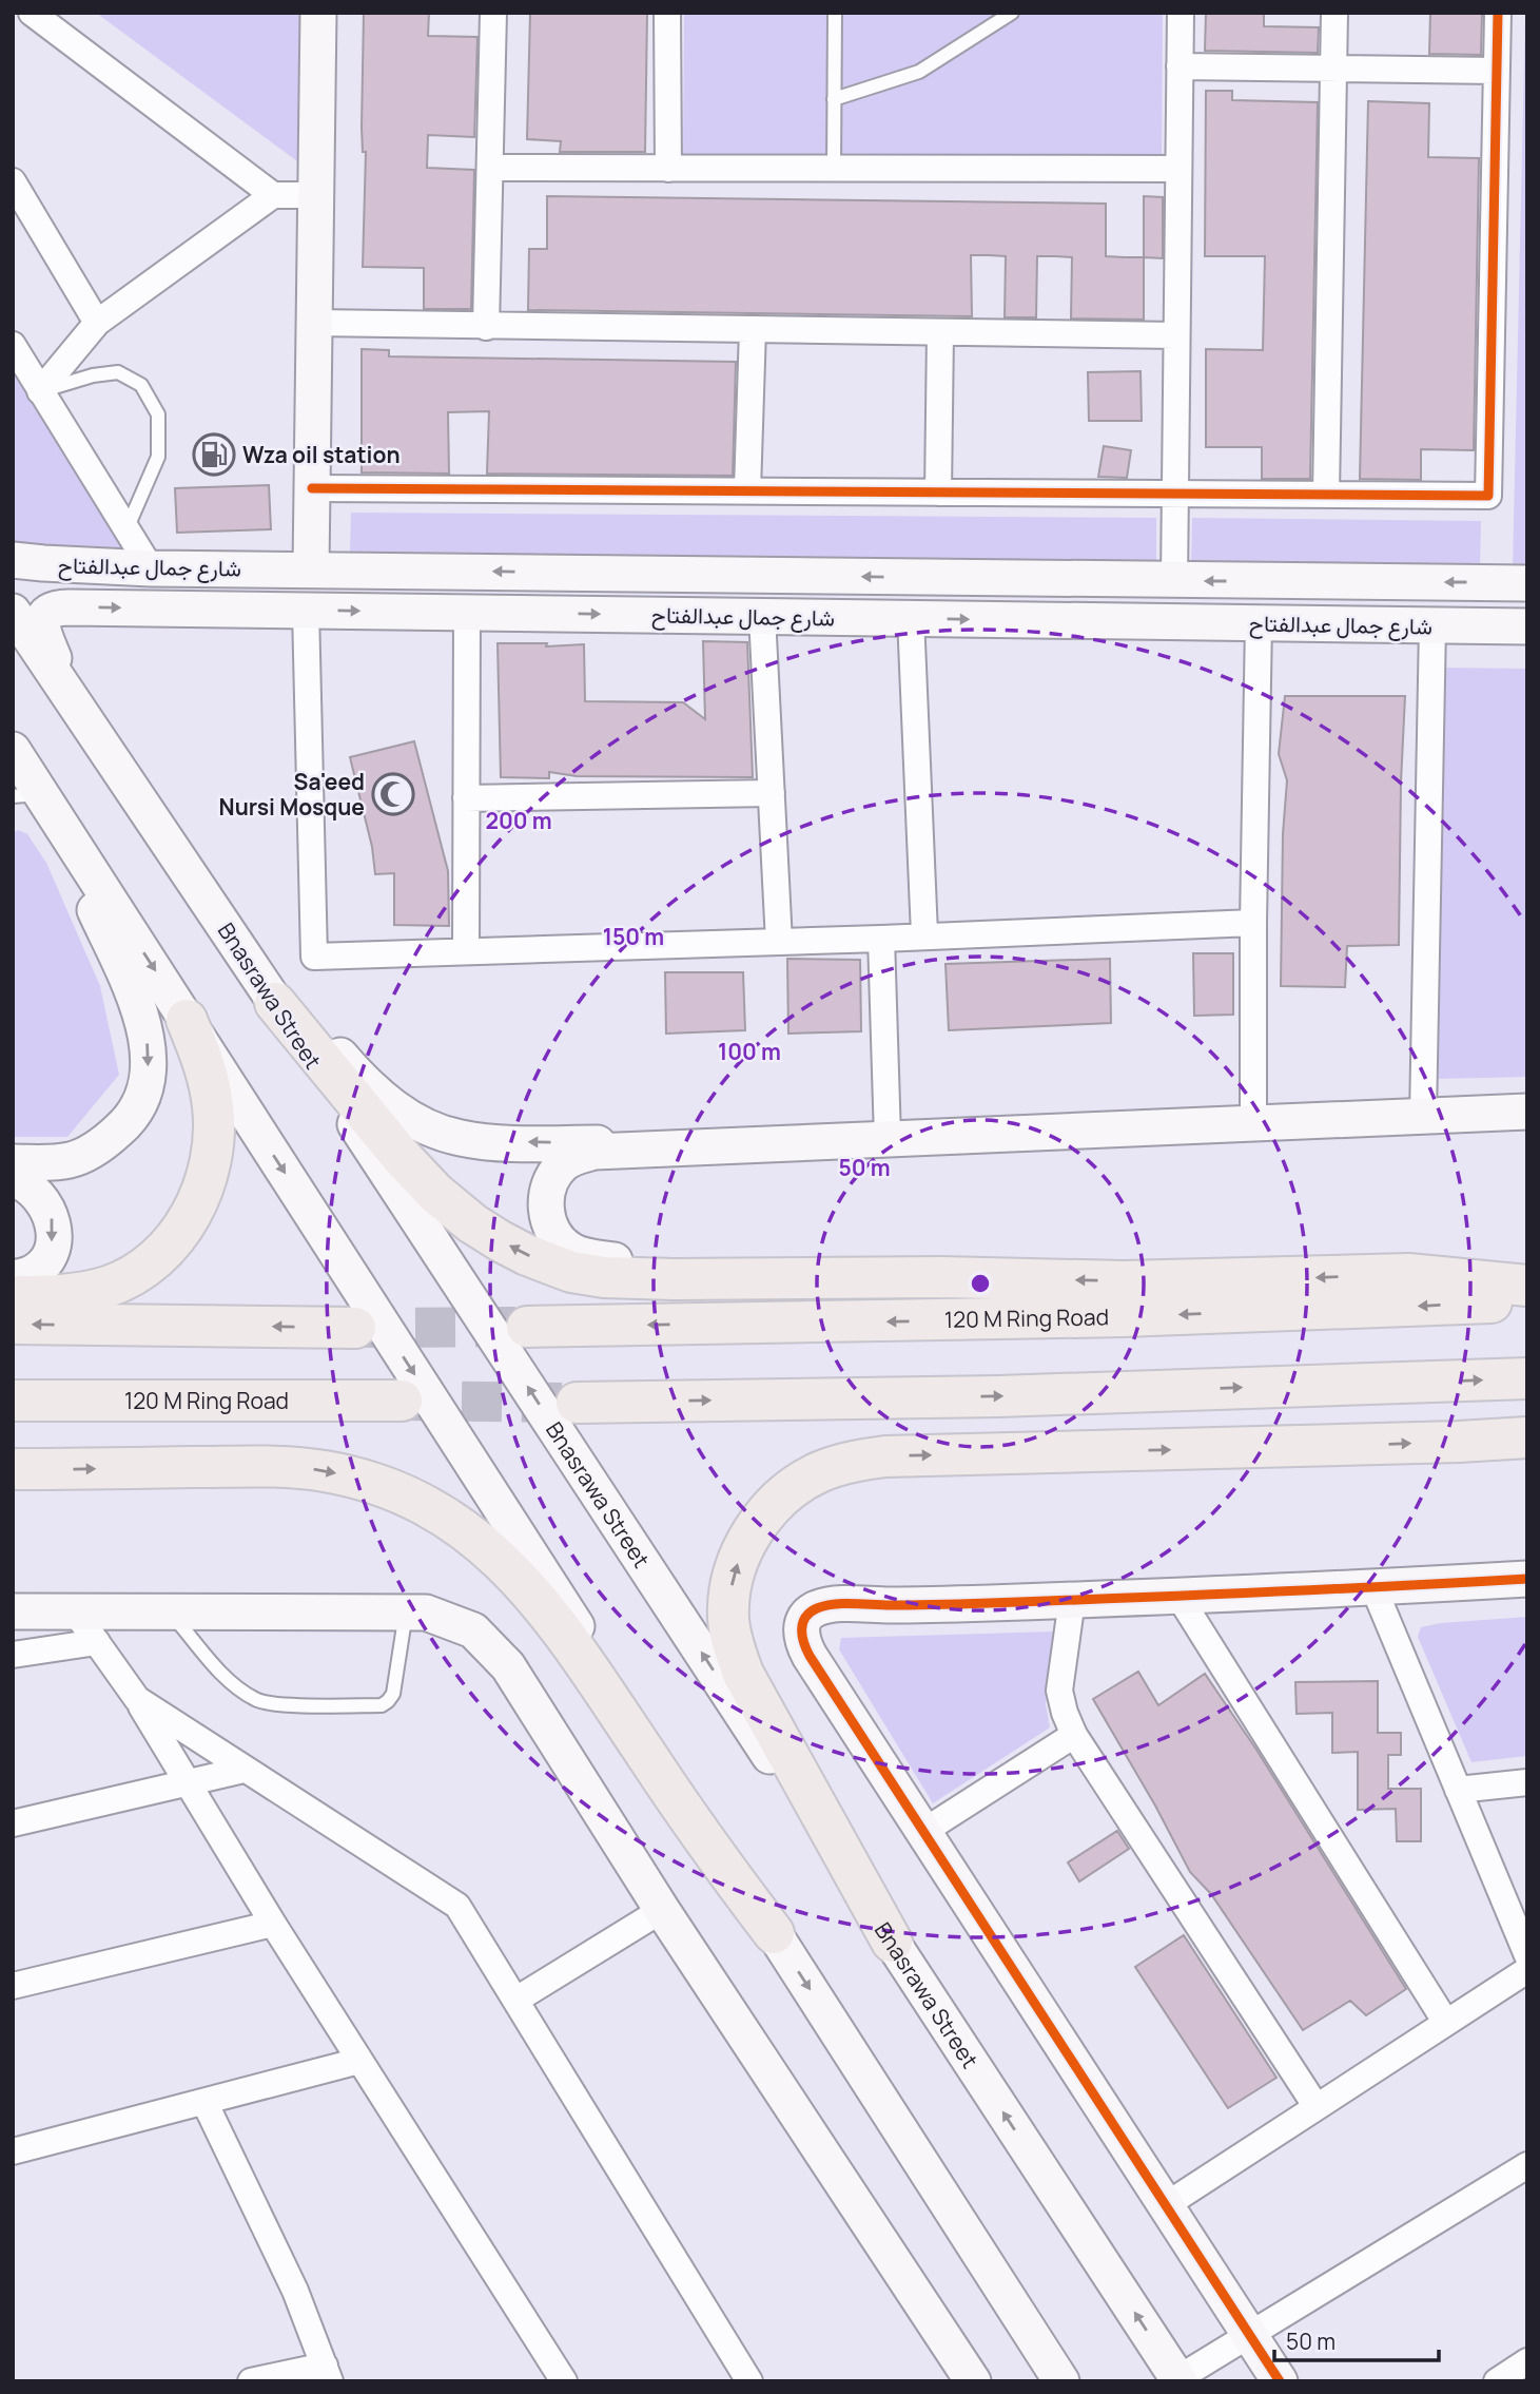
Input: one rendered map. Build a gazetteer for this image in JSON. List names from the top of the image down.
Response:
{
  "streets": {
    "highway": ["120 M Ring Road"],
    "main road": ["شارع جمال عبدالفتاح", "Bnasrawa Street"]
  },
  "crossings": [
    ["شارع جمال عبدالفتاح", "Bnasrawa Street"]
  ],
  "places": {
    "fuel station": ["Wza oil station"],
    "mosque": ["Sa'eed Nursi Mosque"]
  },
  "scale_bar": "50 m",
  "rings": [
    "200 m",
    "150 m",
    "100 m",
    "50 m"
  ]
}
